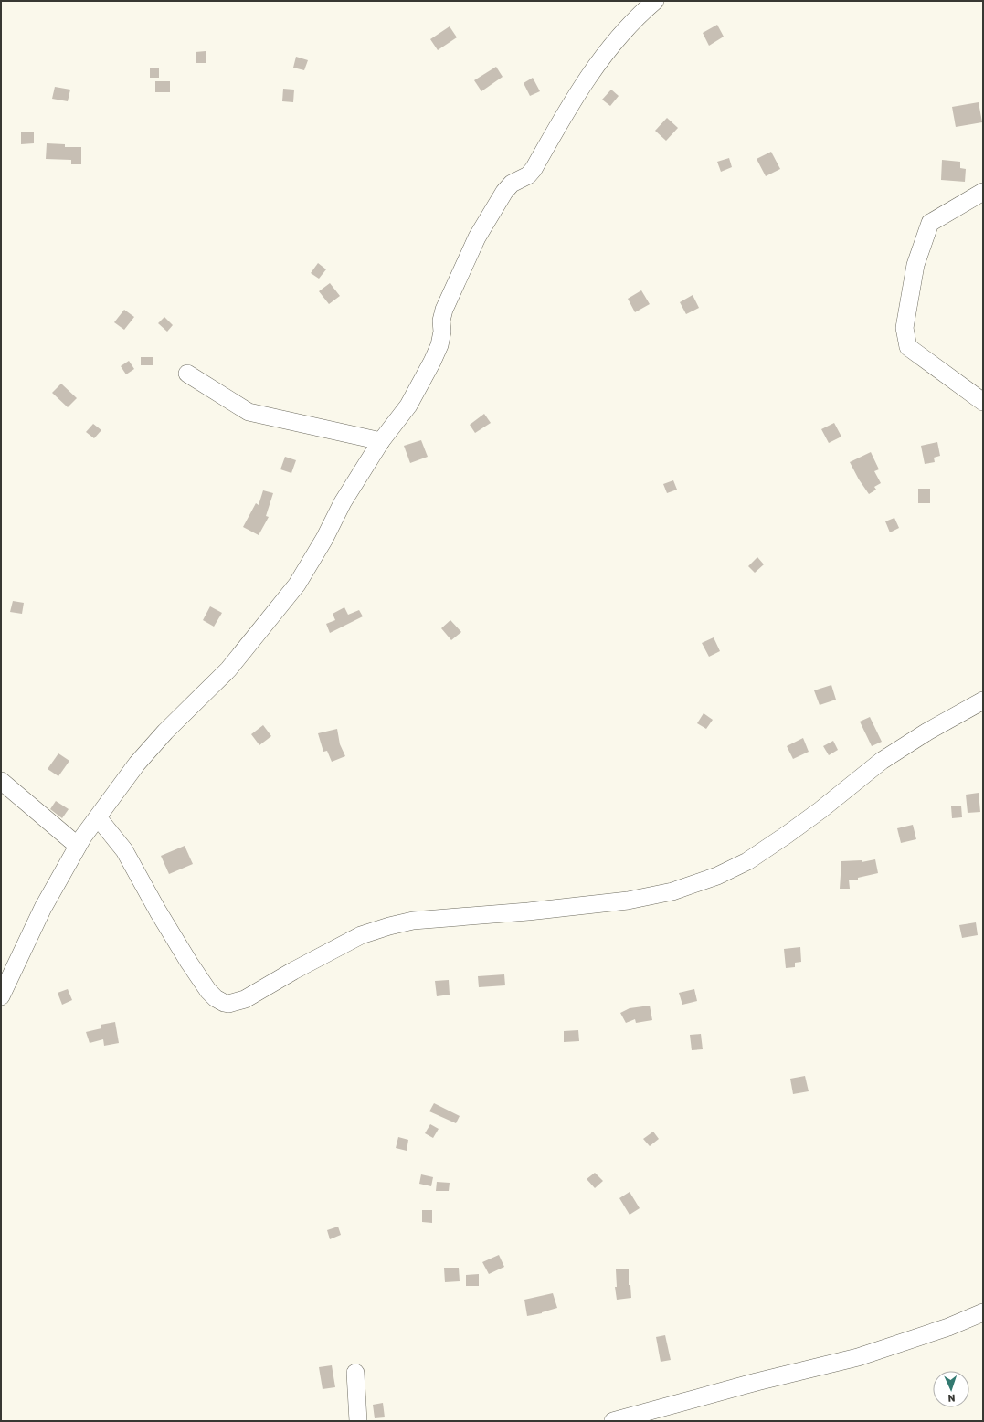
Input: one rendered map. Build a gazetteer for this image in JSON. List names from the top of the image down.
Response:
{
  "north": "bottom"
}
